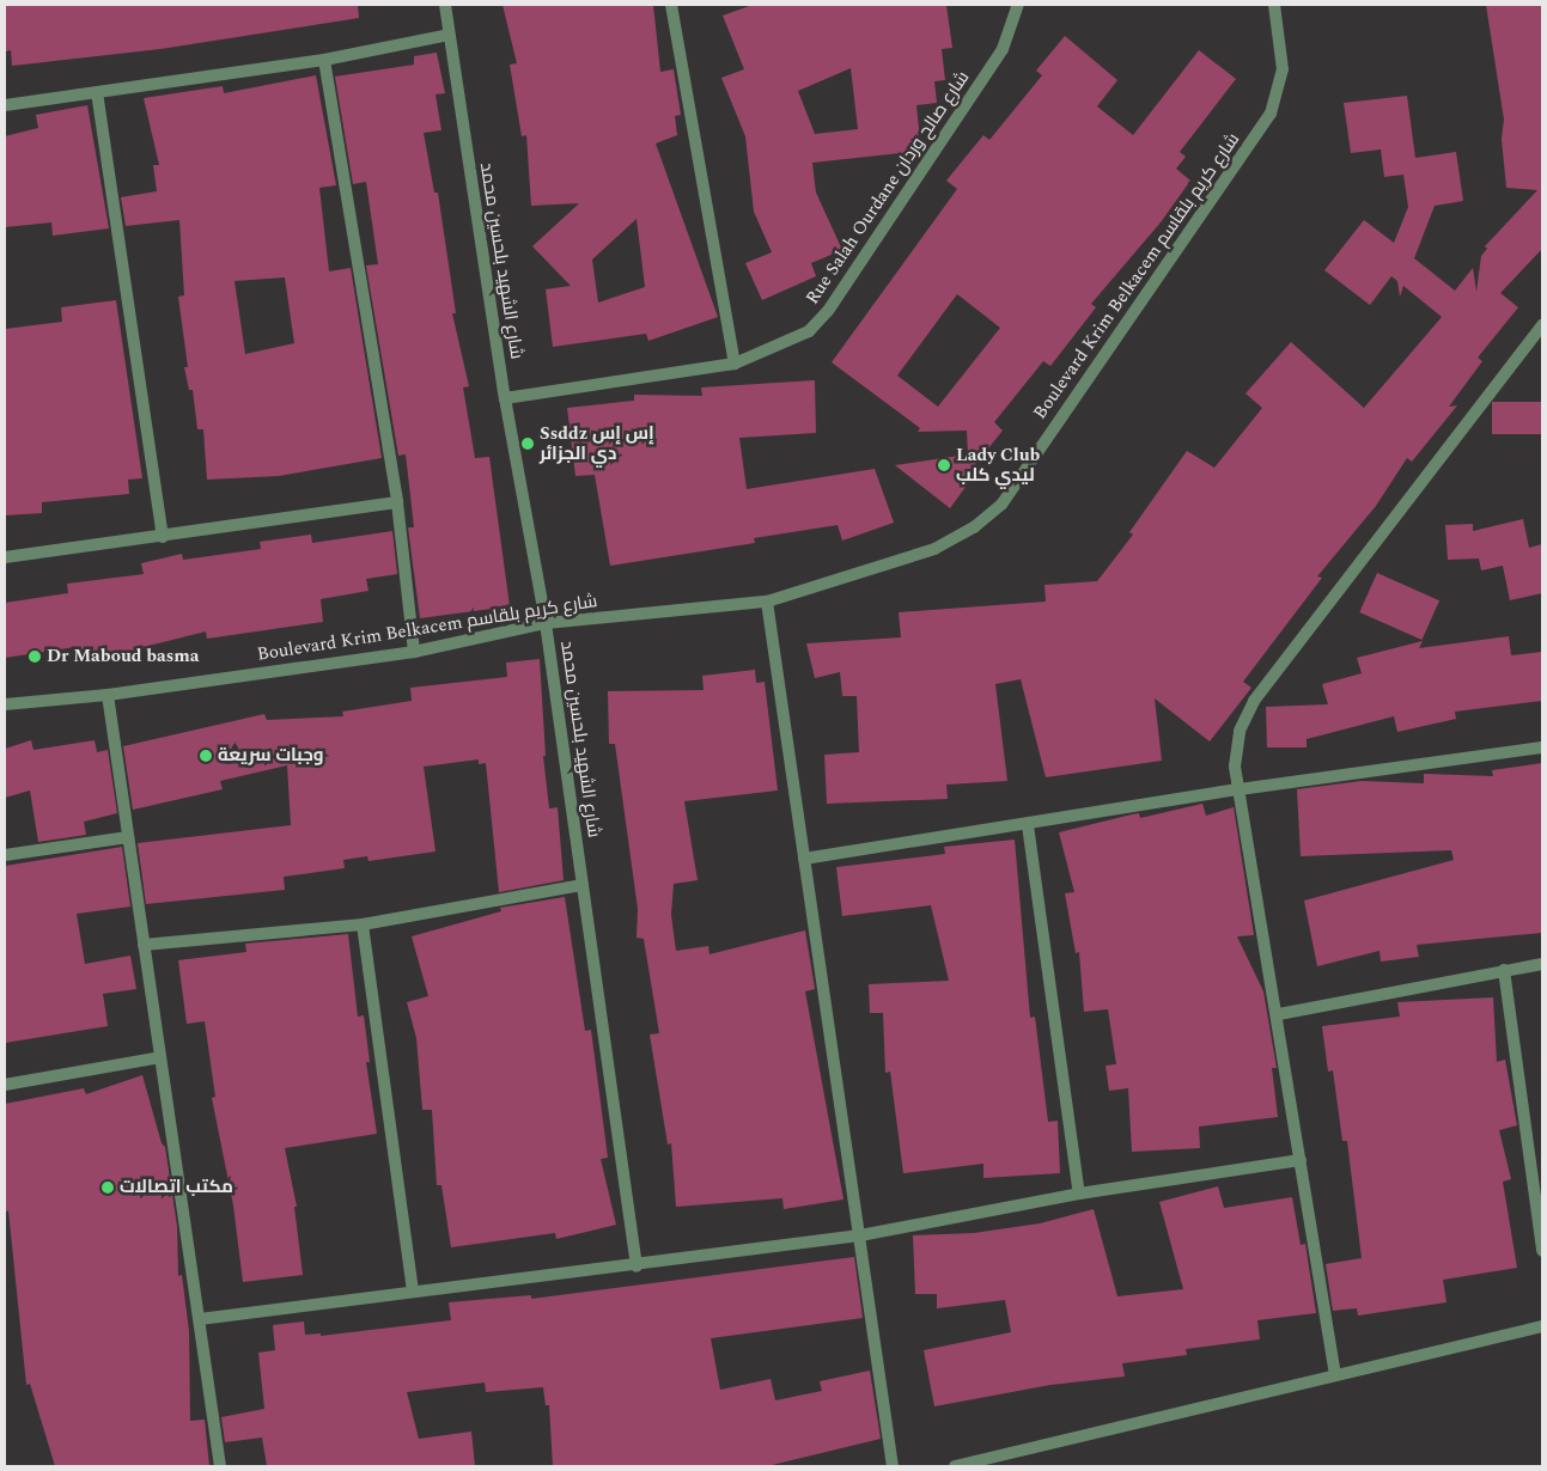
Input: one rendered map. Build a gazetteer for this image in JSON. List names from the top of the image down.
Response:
{
  "streets": {
    "street": ["Rue Salah Ourdane شارع صالح وردان", "شارع الشهيد بلحسين محمد", "Boulevard Krim Belkacem شارع كريم بلقاسم"]
  },
  "crossings": [
    ["Rue Salah Ourdane شارع صالح وردان", "شارع الشهيد بلحسين محمد"],
    ["شارع الشهيد بلحسين محمد", "Boulevard Krim Belkacem شارع كريم بلقاسم"]
  ],
  "places": [
    "Ssddz إس إس دي الجزائر",
    "Lady Club ليدي كلب",
    "Dr Maboud basma",
    "وجبات سريعة",
    "مكتب اتصالات"
  ]
}
